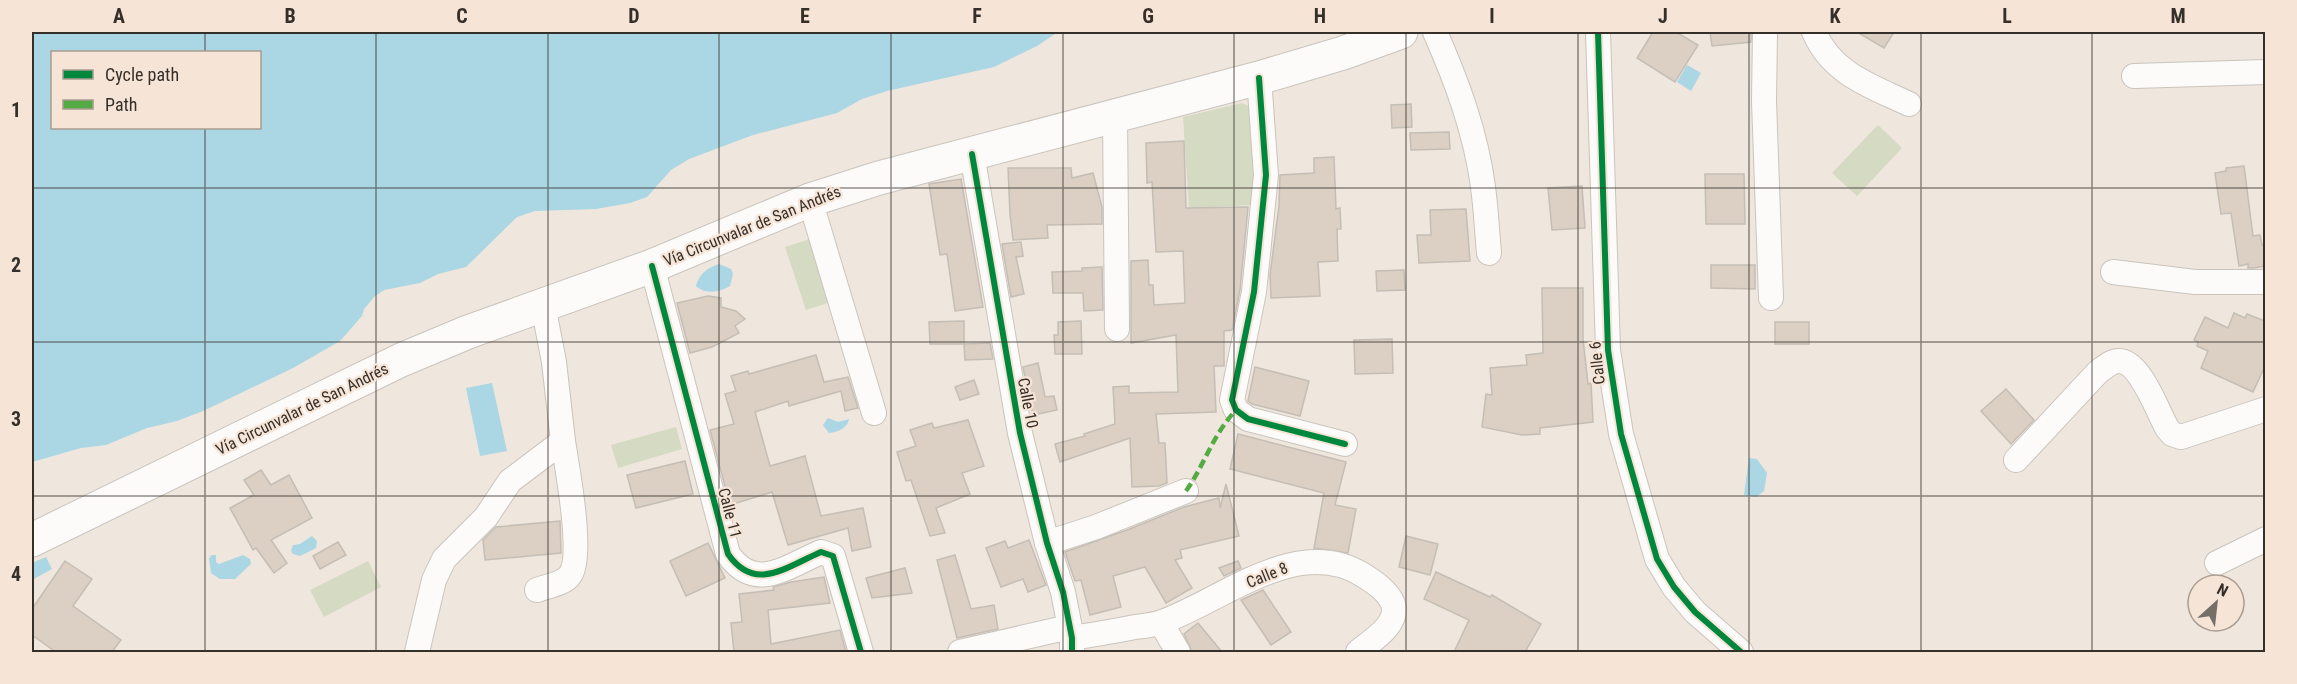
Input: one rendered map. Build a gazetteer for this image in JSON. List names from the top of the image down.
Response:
{
  "streets": {
    "highway": ["Vía Circunvalar de San Andrés"],
    "street": [
      "Calle 6",
      "Calle 10",
      "Calle 11",
      "Calle 8"
    ]
  },
  "crossings": [
    ["Vía Circunvalar de San Andrés", "Calle 10"],
    ["Vía Circunvalar de San Andrés", "Calle 11"],
    ["Calle 10", "Calle 8"]
  ],
  "legend": ["Cycle path", "Path"],
  "north": "top right",
  "grid": {
    "columns": [
      "A",
      "B",
      "C",
      "D",
      "E",
      "F",
      "G",
      "H",
      "I",
      "J",
      "K",
      "L",
      "M"
    ],
    "rows": [
      "1",
      "2",
      "3",
      "4"
    ]
  }
}
